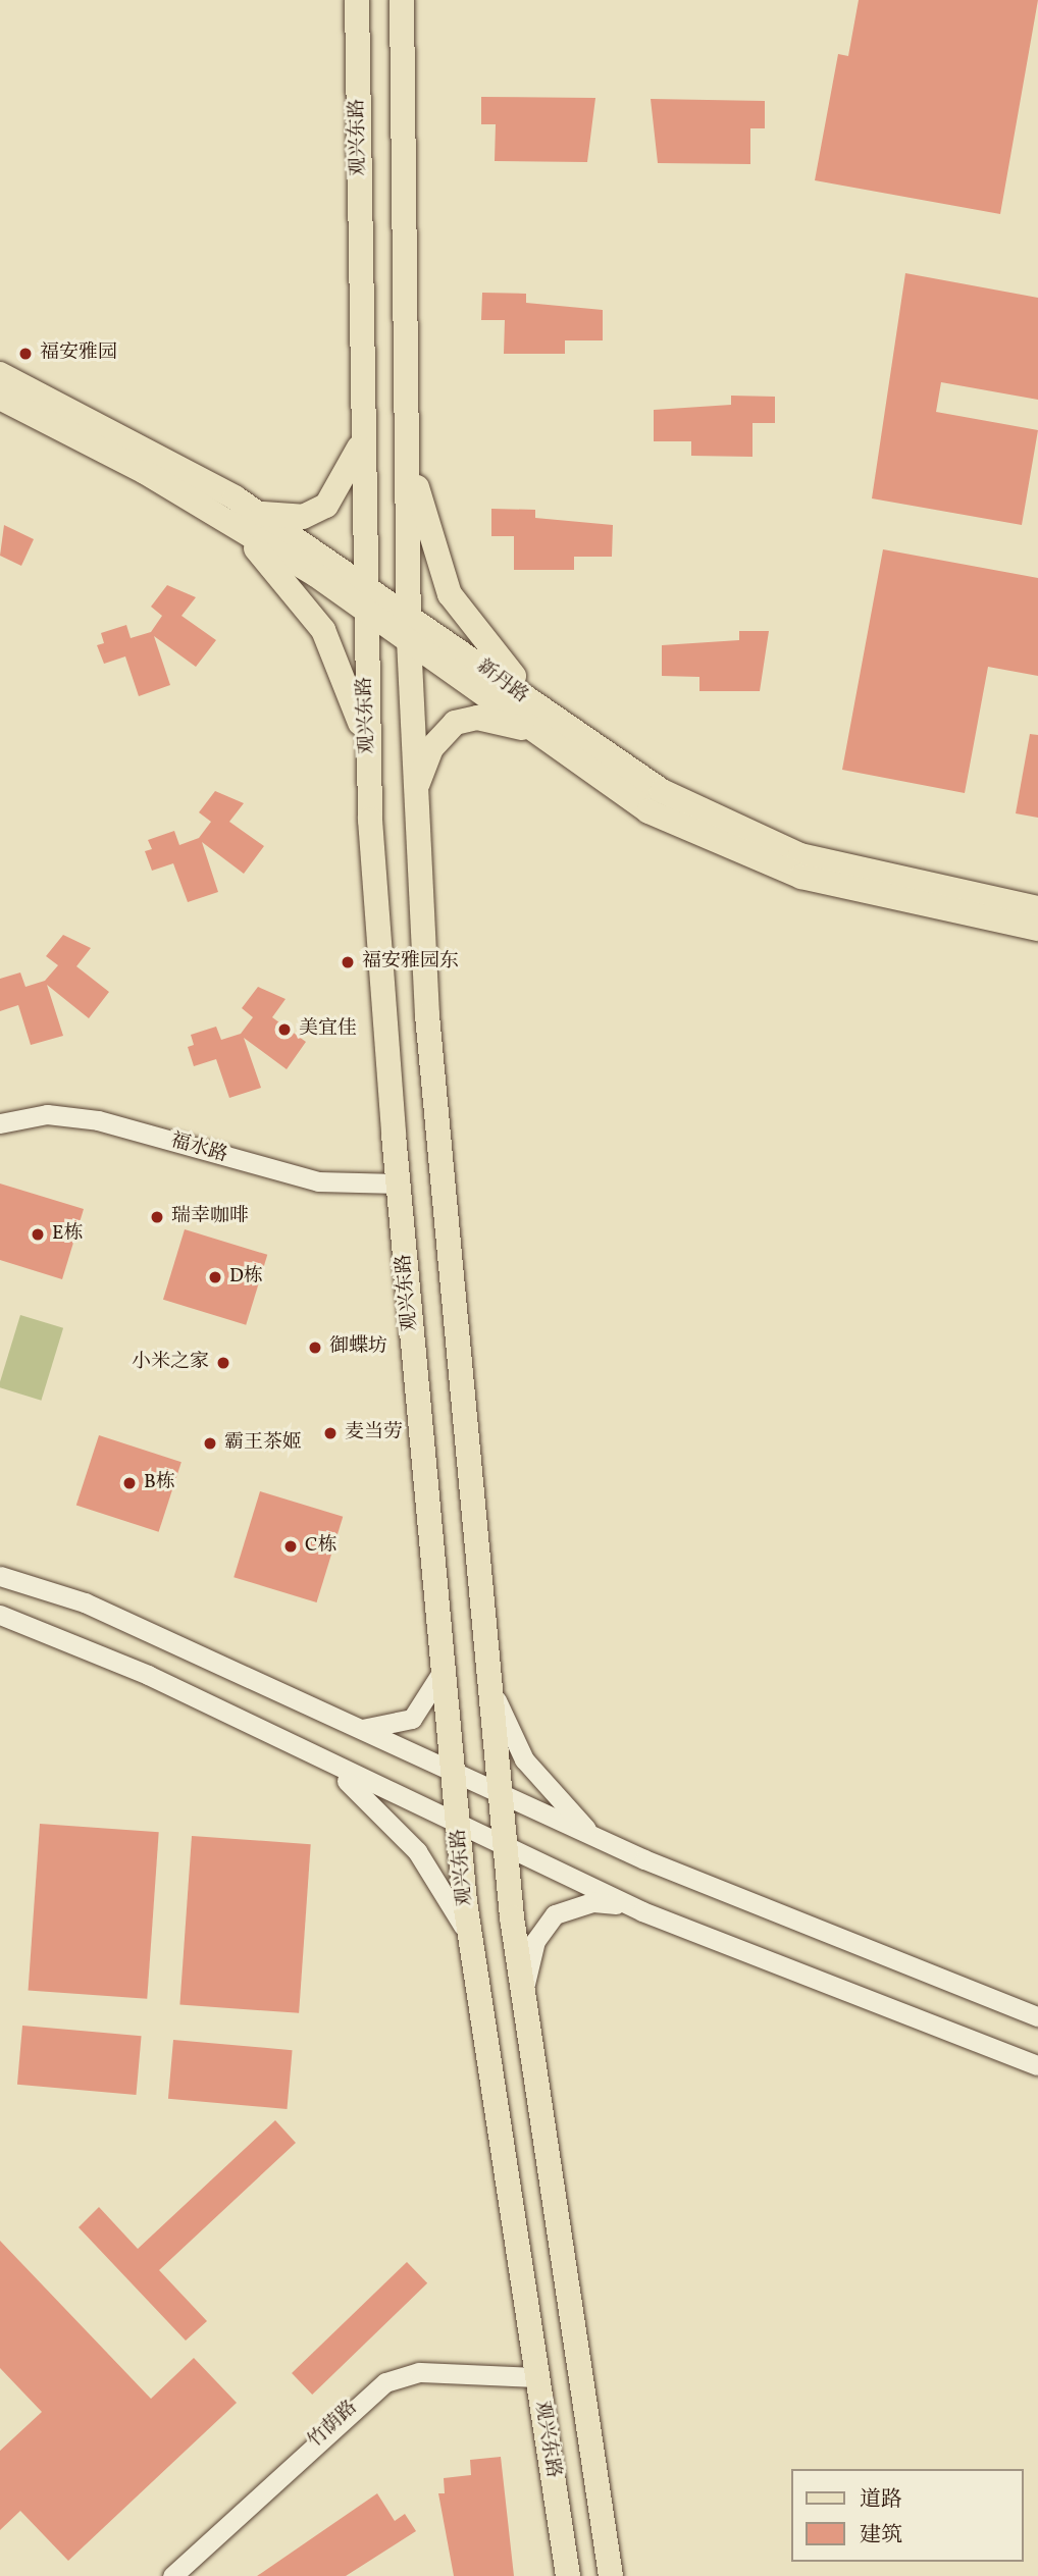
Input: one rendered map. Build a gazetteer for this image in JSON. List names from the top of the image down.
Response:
{
  "streets": {
    "main road": ["观兴东路", "新丹路"],
    "street": ["福水路", "竹荫路"]
  },
  "crossings": [
    ["观兴东路", "新丹路"],
    ["观兴东路", "福水路"],
    ["观兴东路", "竹荫路"]
  ],
  "places": [
    "福安雅园",
    "福安雅园东",
    "美宜佳",
    "瑞幸咖啡",
    "E栋",
    "D栋",
    "御蝶坊",
    "小米之家",
    "麦当劳",
    "霸王茶姬",
    "B栋",
    "C栋"
  ],
  "legend": ["道路", "建筑"]
}
